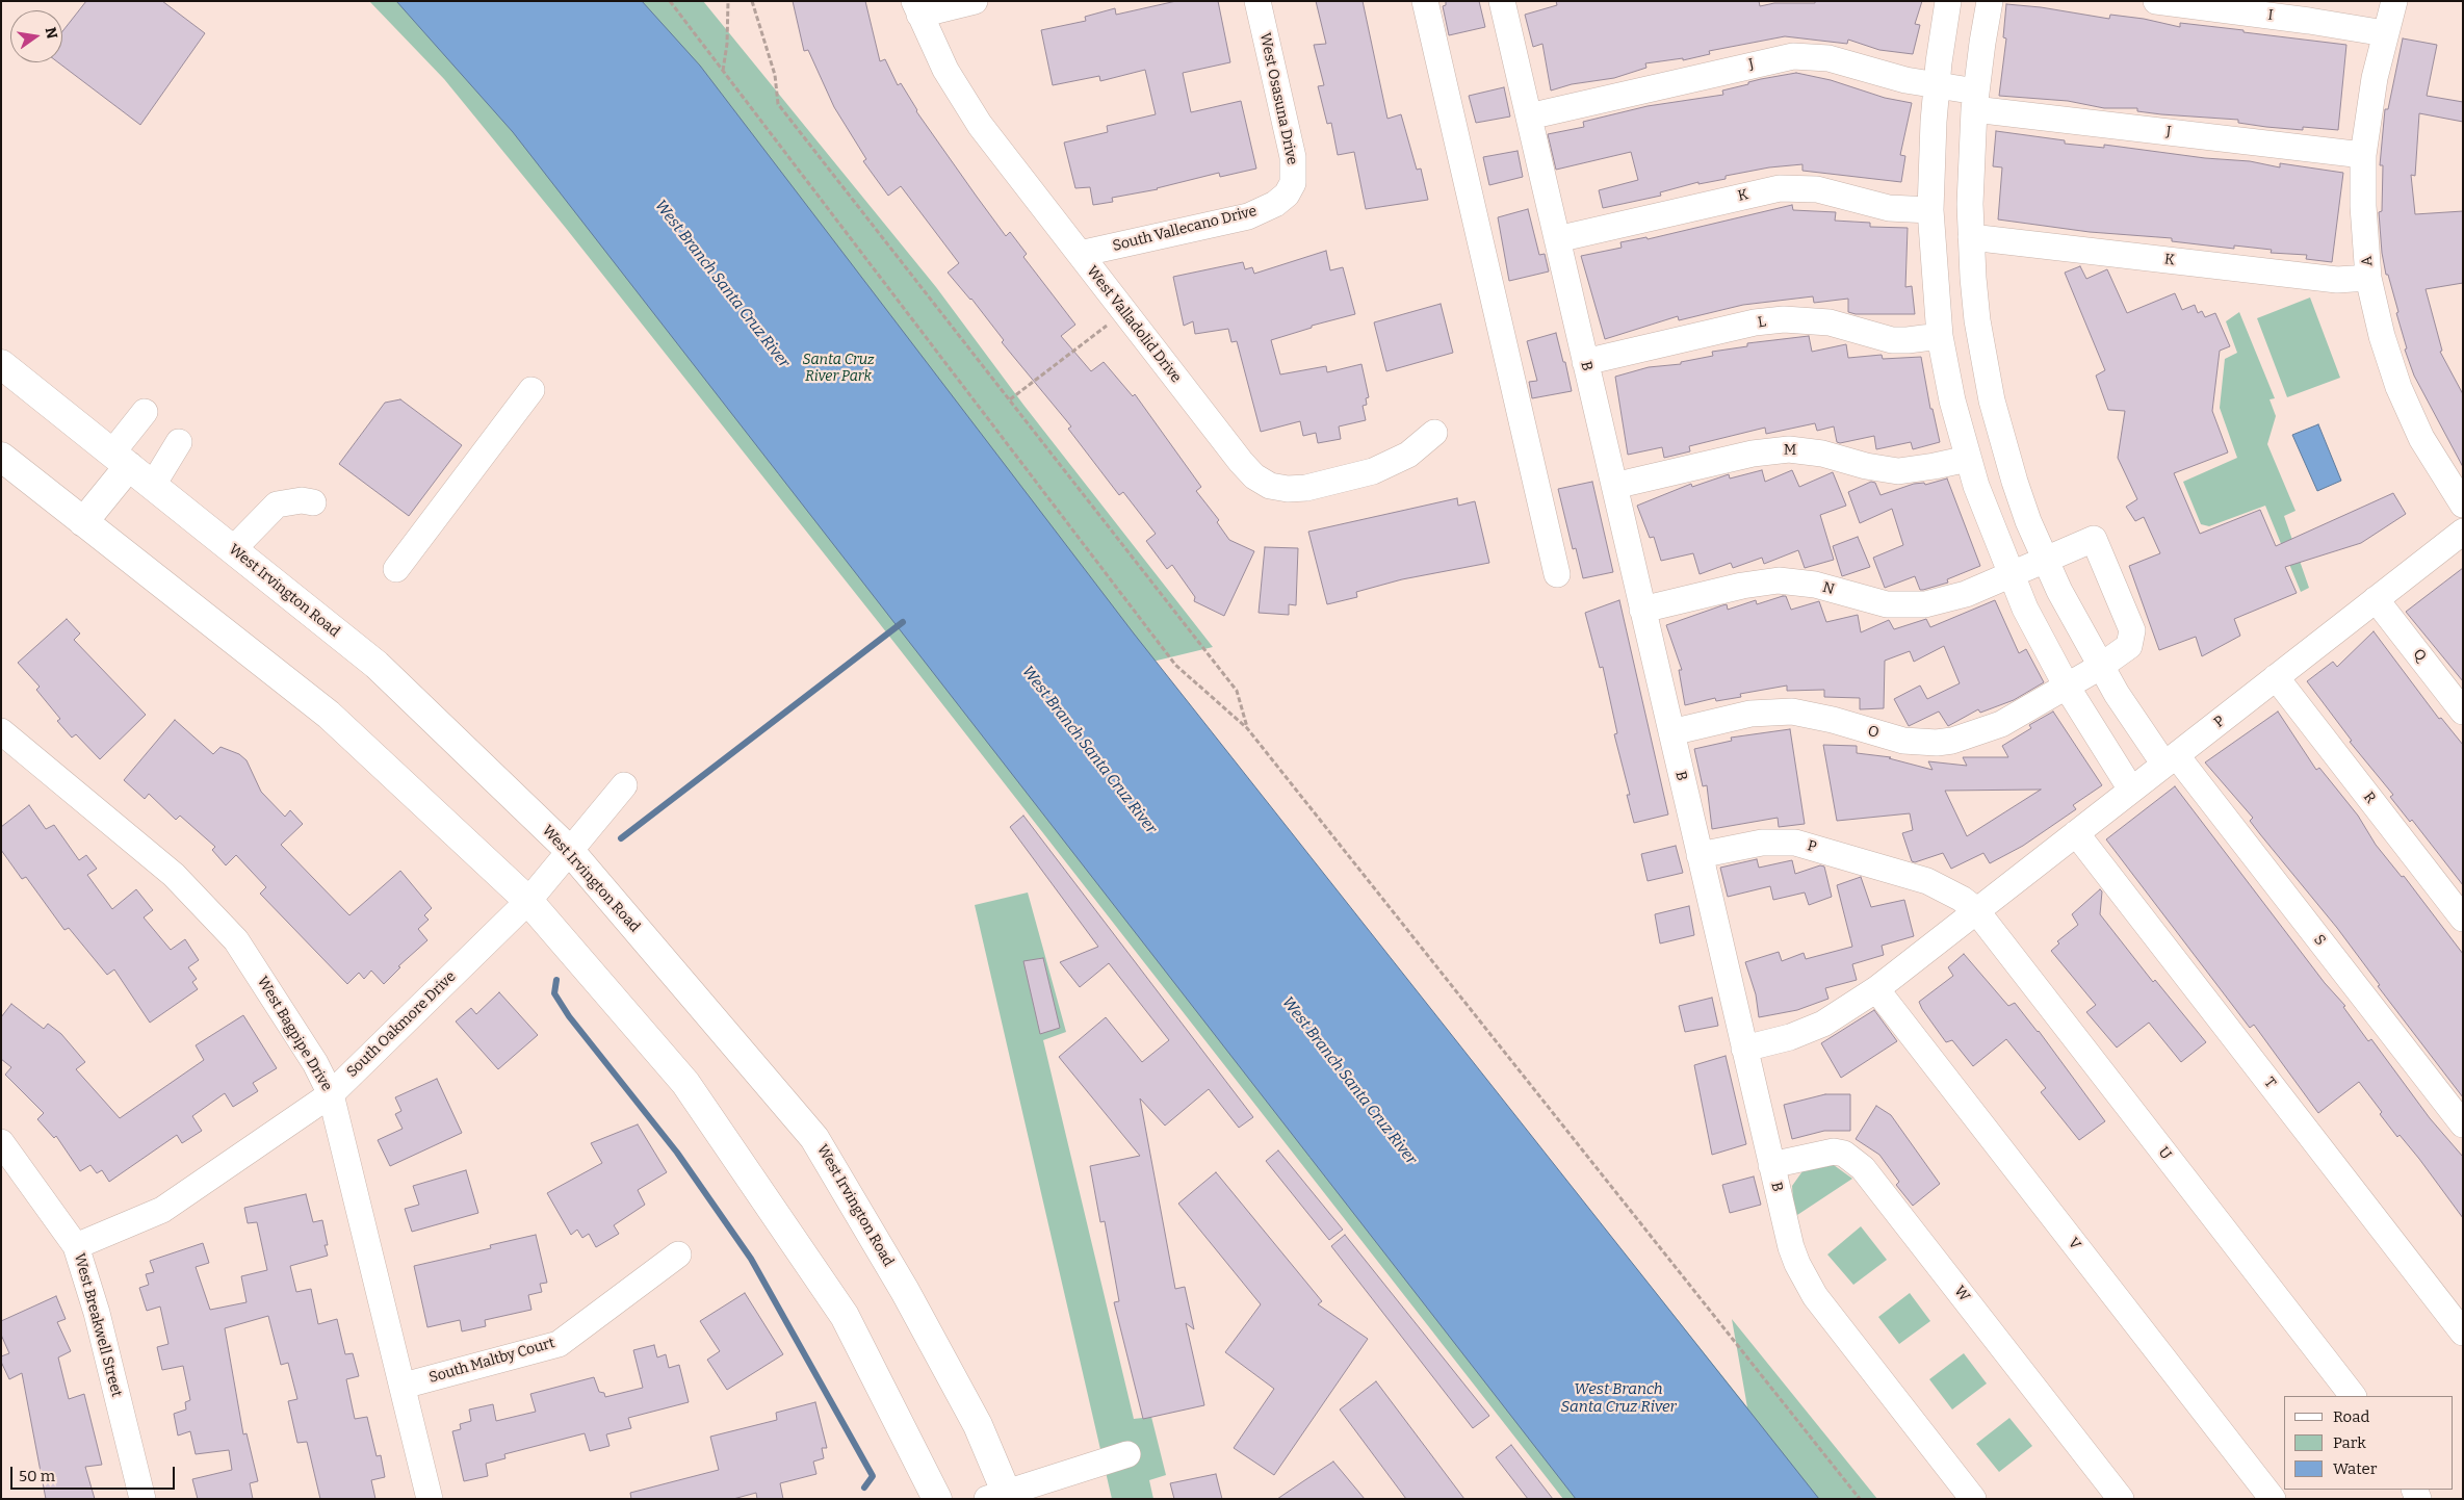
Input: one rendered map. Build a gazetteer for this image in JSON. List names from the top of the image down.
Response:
{
  "streets": {
    "main road": ["West Irvington Road"],
    "street": [
      "I",
      "J",
      "West Osasuna Drive",
      "K",
      "South Vallecano Drive",
      "A",
      "L",
      "West Valladolid Drive",
      "B",
      "M",
      "N",
      "Q",
      "P",
      "O",
      "R",
      "S",
      "South Oakmore Drive",
      "West Bagpipe Drive",
      "T",
      "U",
      "V",
      "W",
      "West Breakwell Street",
      "South Maltby Court"
    ]
  },
  "crossings": [
    ["I", "A"],
    ["J", "A"],
    ["J", "B"],
    ["J", "S"],
    ["West Osasuna Drive", "South Vallecano Drive"],
    ["K", "A"],
    ["K", "B"],
    ["K", "S"],
    ["South Vallecano Drive", "West Valladolid Drive"],
    ["L", "B"],
    ["B", "M"],
    ["B", "N"],
    ["B", "P"],
    ["B", "O"],
    ["B", "W"],
    ["N", "O"],
    ["N", "S"],
    ["West Irvington Road", "South Oakmore Drive"],
    ["Q", "P"],
    ["P", "R"],
    ["P", "S"],
    ["P", "T"],
    ["P", "U"],
    ["P", "V"],
    ["O", "S"],
    ["South Oakmore Drive", "West Bagpipe Drive"],
    ["South Oakmore Drive", "West Breakwell Street"],
    ["West Bagpipe Drive", "South Maltby Court"]
  ],
  "water": ["West Branch Santa Cruz River"],
  "parks": ["Santa Cruz River Park"],
  "legend": ["Road", "Park", "Water"],
  "scale_bar": "50 m",
  "north": "right"
}
